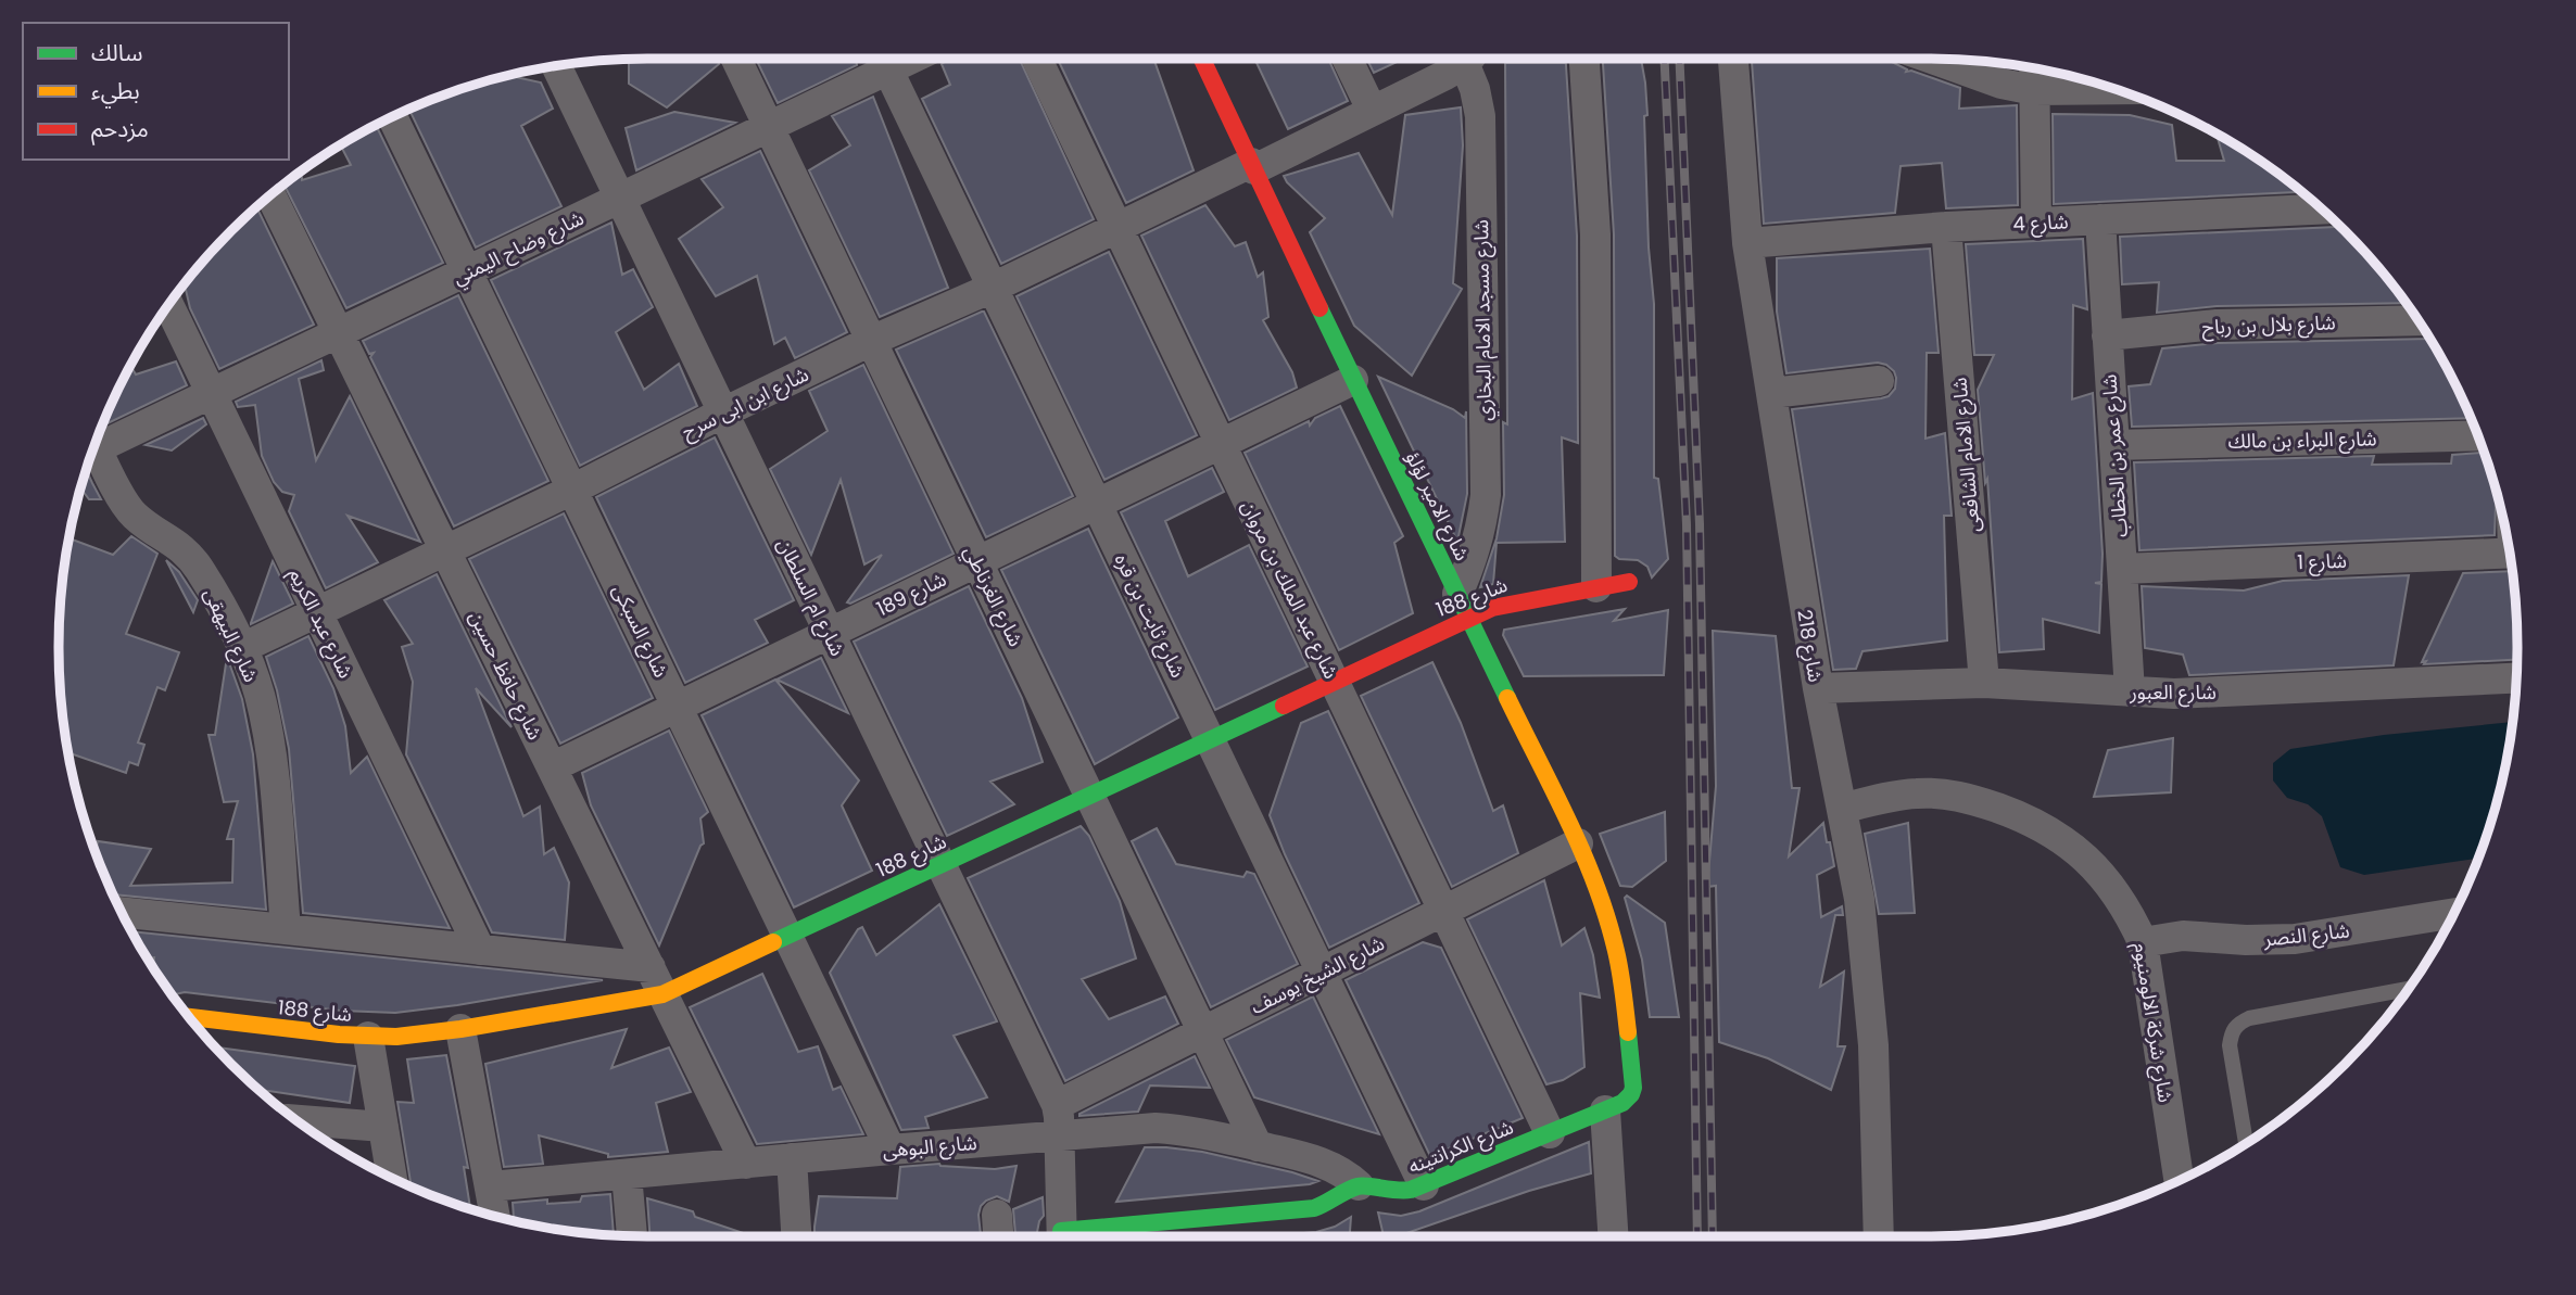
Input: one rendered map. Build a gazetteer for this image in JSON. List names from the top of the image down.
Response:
{
  "streets": {
    "street": [
      "شارع 4",
      "شارع وضاح اليمني",
      "شارع مسجد الامام البخاري",
      "شارع بلال بن رباح",
      "شارع ابن ابى سرح",
      "شارع البراء بن مالك",
      "شارع الامام الشافعى",
      "شارع عمر بن الخطاب",
      "شارع الامير لؤلؤ",
      "شارع 1",
      "شارع عبد الملك بن مروان",
      "شارع 189",
      "شارع الغرناطي",
      "شارع ام السلطان",
      "شارع 188",
      "شارع ثابت بن قره",
      "شارع عبد الكريم",
      "شارع السبكى",
      "شارع البيهقى",
      "شارع 218",
      "شارع حافظ حسين",
      "شارع العبور",
      "شارع النصر",
      "شارع الشيخ يوسف",
      "شارع شركة الالومنيوم",
      "شارع البوهى",
      "شارع الكرانتينه"
    ]
  },
  "crossings": [
    ["شارع 4", "شارع الامام الشافعى"],
    ["شارع 4", "شارع عمر بن الخطاب"],
    ["شارع 4", "شارع 218"],
    ["شارع وضاح اليمني", "شارع الغرناطي"],
    ["شارع وضاح اليمني", "شارع ام السلطان"],
    ["شارع وضاح اليمني", "شارع عبد الكريم"],
    ["شارع وضاح اليمني", "شارع السبكى"],
    ["شارع وضاح اليمني", "شارع حافظ حسين"],
    ["شارع مسجد الامام البخاري", "شارع الامير لؤلؤ"],
    ["شارع مسجد الامام البخاري", "شارع 188"],
    ["شارع بلال بن رباح", "شارع عمر بن الخطاب"],
    ["شارع ابن ابى سرح", "شارع الامير لؤلؤ"],
    ["شارع ابن ابى سرح", "شارع عبد الملك بن مروان"],
    ["شارع ابن ابى سرح", "شارع الغرناطي"],
    ["شارع ابن ابى سرح", "شارع ام السلطان"],
    ["شارع ابن ابى سرح", "شارع ثابت بن قره"],
    ["شارع ابن ابى سرح", "شارع عبد الكريم"],
    ["شارع ابن ابى سرح", "شارع السبكى"],
    ["شارع ابن ابى سرح", "شارع البيهقى"],
    ["شارع ابن ابى سرح", "شارع حافظ حسين"],
    ["شارع البراء بن مالك", "شارع عمر بن الخطاب"],
    ["شارع الامام الشافعى", "شارع العبور"],
    ["شارع عمر بن الخطاب", "شارع 1"],
    ["شارع عمر بن الخطاب", "شارع العبور"],
    ["شارع الامير لؤلؤ", "شارع 189"],
    ["شارع الامير لؤلؤ", "شارع 188"],
    ["شارع الامير لؤلؤ", "شارع الشيخ يوسف"],
    ["شارع الامير لؤلؤ", "شارع الكرانتينه"],
    ["شارع عبد الملك بن مروان", "شارع 189"],
    ["شارع عبد الملك بن مروان", "شارع 188"],
    ["شارع عبد الملك بن مروان", "شارع الشيخ يوسف"],
    ["شارع عبد الملك بن مروان", "شارع الكرانتينه"],
    ["شارع 189", "شارع الغرناطي"],
    ["شارع 189", "شارع ام السلطان"],
    ["شارع 189", "شارع ثابت بن قره"],
    ["شارع 189", "شارع السبكى"],
    ["شارع 189", "شارع حافظ حسين"],
    ["شارع الغرناطي", "شارع 188"],
    ["شارع الغرناطي", "شارع الشيخ يوسف"],
    ["شارع الغرناطي", "شارع البوهى"],
    ["شارع ام السلطان", "شارع 188"],
    ["شارع ام السلطان", "شارع الشيخ يوسف"],
    ["شارع ام السلطان", "شارع البوهى"],
    ["شارع 188", "شارع ثابت بن قره"],
    ["شارع 188", "شارع السبكى"],
    ["شارع 188", "شارع حافظ حسين"],
    ["شارع ثابت بن قره", "شارع الشيخ يوسف"],
    ["شارع ثابت بن قره", "شارع الكرانتينه"],
    ["شارع السبكى", "شارع البوهى"],
    ["شارع 218", "شارع العبور"],
    ["شارع 218", "شارع شركة الالومنيوم"],
    ["شارع حافظ حسين", "شارع البوهى"],
    ["شارع النصر", "شارع شركة الالومنيوم"],
    ["شارع الشيخ يوسف", "شارع البوهى"],
    ["شارع البوهى", "شارع الكرانتينه"]
  ],
  "legend": ["سالك", "بطيء", "مزدحم"]
}
